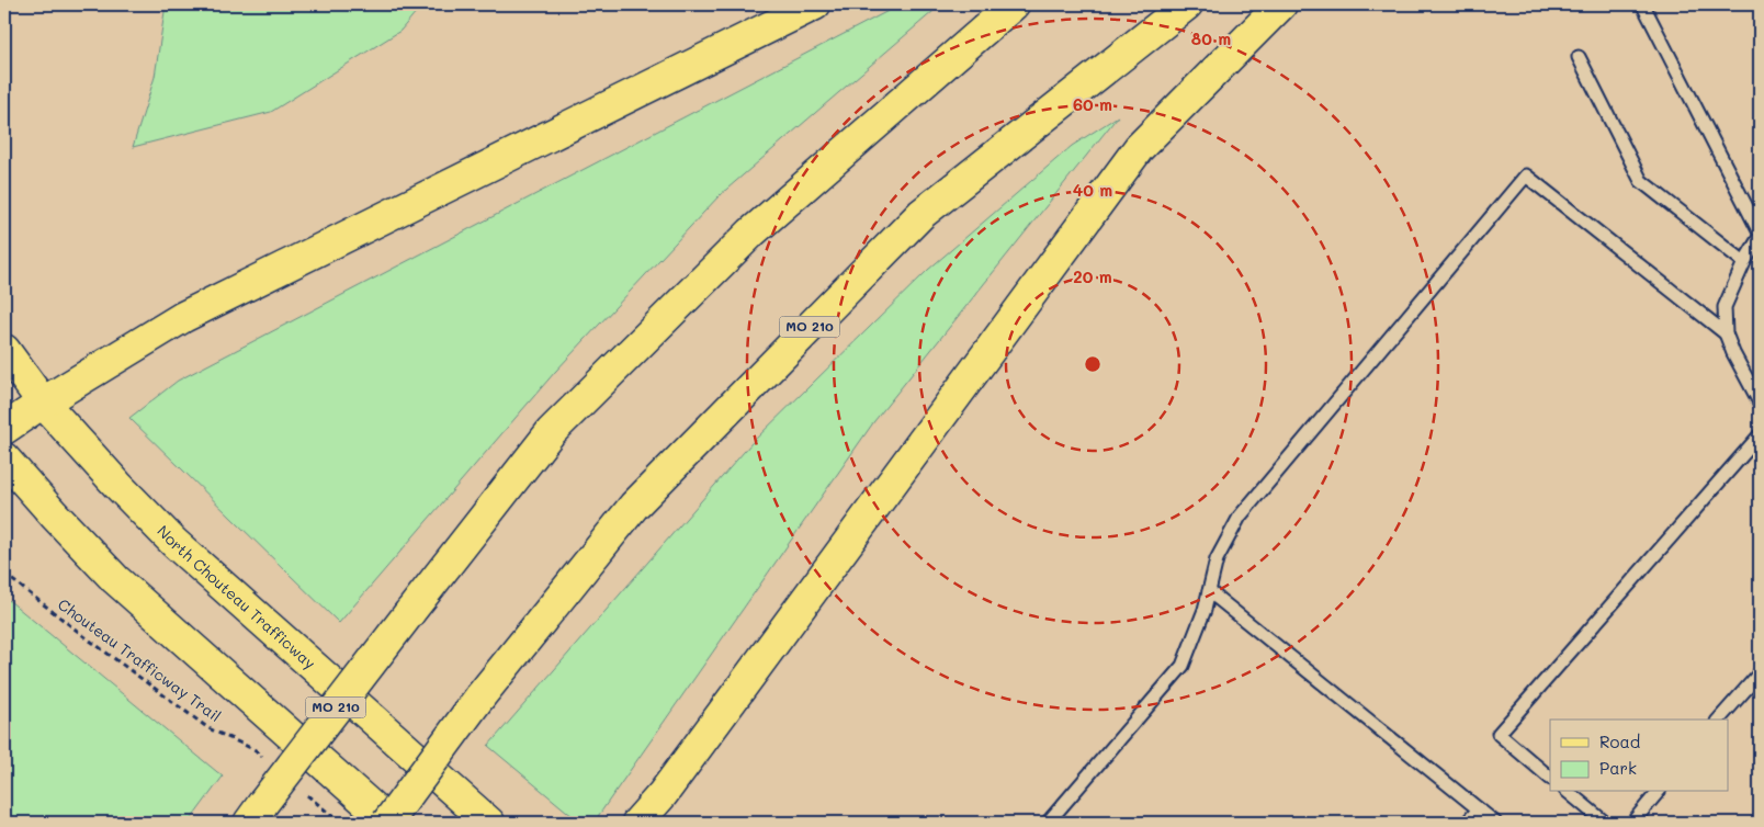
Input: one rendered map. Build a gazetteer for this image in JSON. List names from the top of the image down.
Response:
{
  "streets": {
    "main road": ["MO 210", "North Chouteau Trafficway"],
    "path": ["Chouteau Trafficway Trail"]
  },
  "legend": ["Road", "Park"],
  "rings": [
    "80 m",
    "60 m",
    "40 m",
    "20 m"
  ]
}
